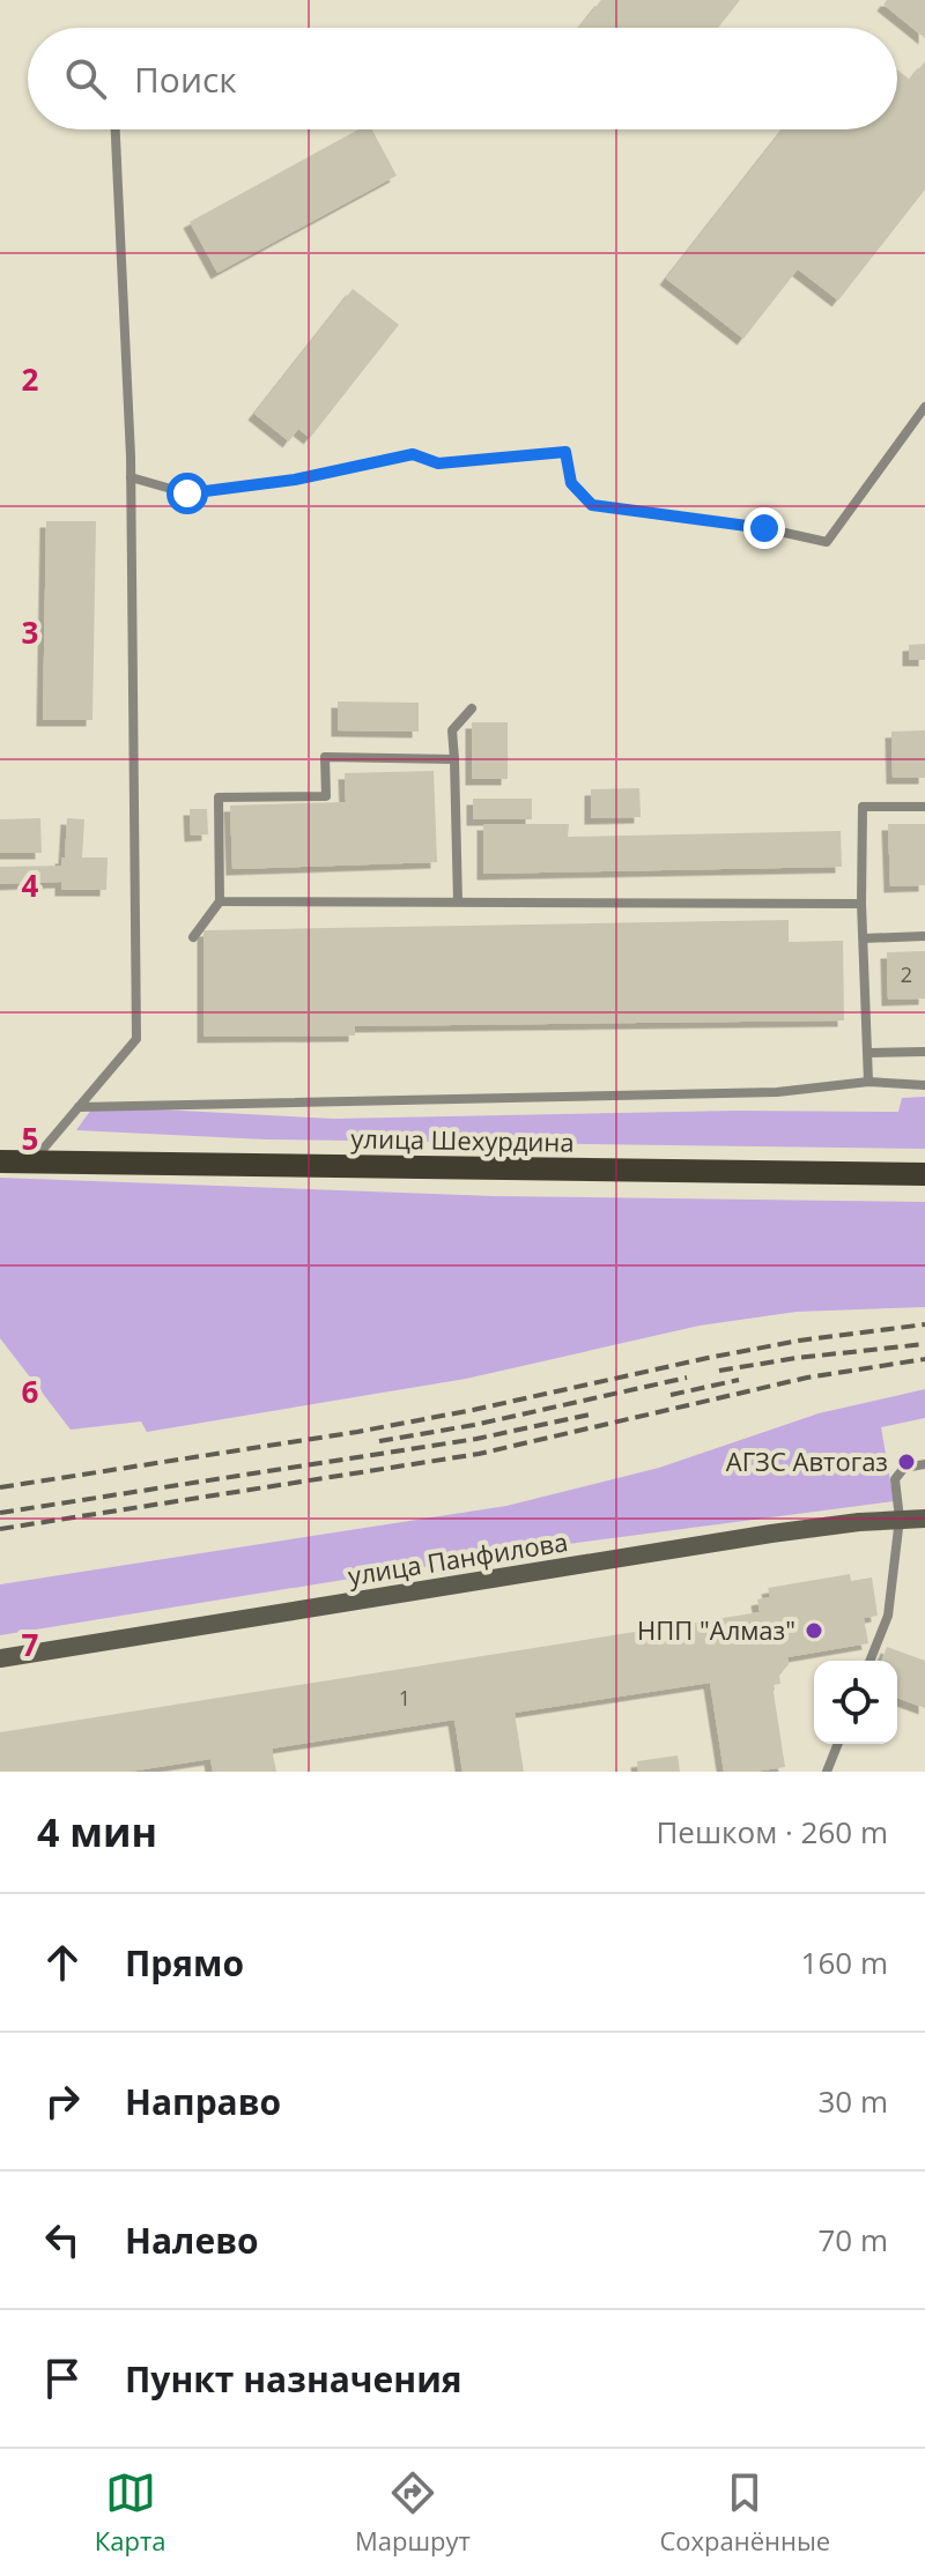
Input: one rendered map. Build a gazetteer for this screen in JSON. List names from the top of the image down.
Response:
{
  "streets": {
    "main road": ["улица Шехурдина", "улица Панфилова"]
  },
  "places": ["АГЗС Автогаз", "НПП \"Алмаз\""],
  "house_numbers": ["2", "1"],
  "page": {
    "search": "Поиск",
    "heading": ["4 мин", "Пешком · 260 m"],
    "list": [
      ["Прямо", "160 m"],
      ["Направо", "30 m"],
      ["Налево", "70 m"],
      "Пункт назначения"
    ],
    "nav": ["Карта", "Маршрут", "Сохранённые"]
  },
  "grid": {
    "rows": [
      "2",
      "3",
      "4",
      "5",
      "6",
      "7"
    ]
  }
}
